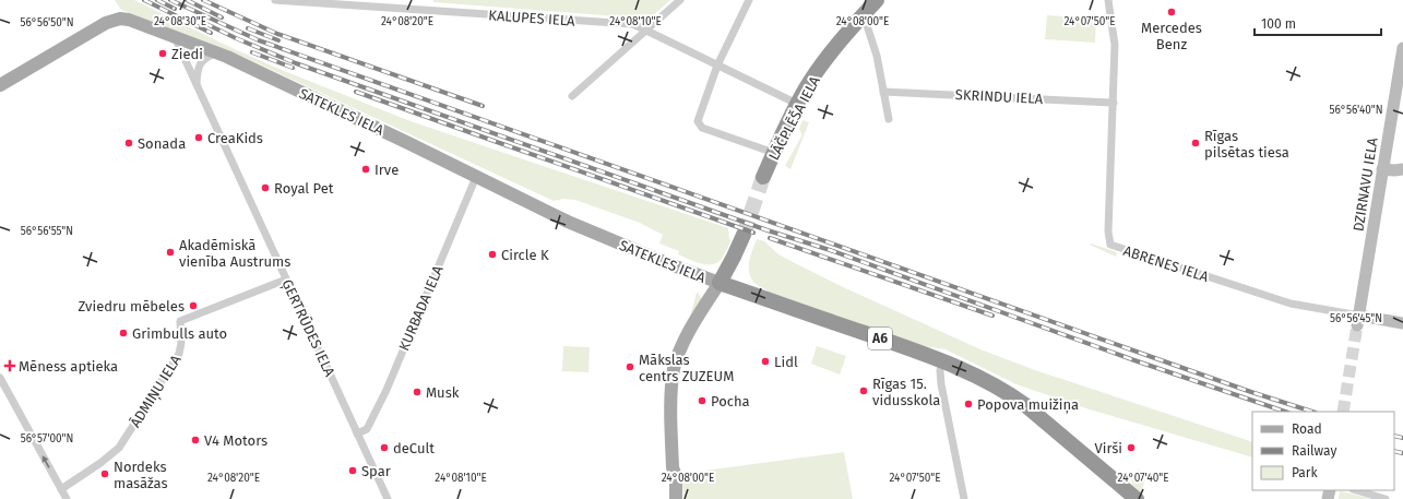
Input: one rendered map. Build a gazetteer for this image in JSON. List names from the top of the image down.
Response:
{
  "streets": {
    "highway": ["SATEKLES IELA", "LĀČPLĒŠA IELA", "A6"],
    "street": [
      "KALUPES IELA",
      "SKRINDU IELA",
      "DZIRNAVU IELA",
      "ABRENES IELA",
      "KURBADA IELA",
      "ĢERTRŪDES IELA",
      "ĀDMIŅU IELA"
    ]
  },
  "crossings": [
    ["KALUPES IELA", "LĀČPLĒŠA IELA"],
    ["SKRINDU IELA", "ABRENES IELA"],
    ["SATEKLES IELA", "KURBADA IELA"],
    ["SATEKLES IELA", "ĢERTRŪDES IELA"],
    ["DZIRNAVU IELA", "ABRENES IELA"],
    ["KURBADA IELA", "ĢERTRŪDES IELA"],
    ["ĢERTRŪDES IELA", "ĀDMIŅU IELA"]
  ],
  "places": {
    "other": [
      "Mercedes Benz",
      "Ziedi",
      "CreaKids",
      "Sonada",
      "Rīgas pilsētas tiesa",
      "Irve",
      "Royal Pet",
      "Akadēmiskā vienība Austrums",
      "Circle K",
      "Zviedru mēbeles",
      "Grimbulls auto",
      "Lidl",
      "Mākslas centrs ZUZEUM",
      "Rīgas 15. vidusskola",
      "Musk",
      "Pocha",
      "Popova muižiņa",
      "V4 Motors",
      "deCult",
      "Virši",
      "Spar",
      "Nordeks masāžas"
    ],
    "health": ["Mēness aptieka"]
  },
  "legend": ["Road", "Railway", "Park"],
  "scale_bar": "100 m",
  "coordinates": [
    "24°08'30\"E",
    "24°08'20\"E",
    "24°08'10\"E",
    "24°08'00\"E",
    "24°07'50\"E",
    "56°56'50\"N",
    "56°56'40\"N",
    "56°56'55\"N",
    "56°56'45\"N",
    "56°57'00\"N",
    "24°07'40\"E"
  ]
}
